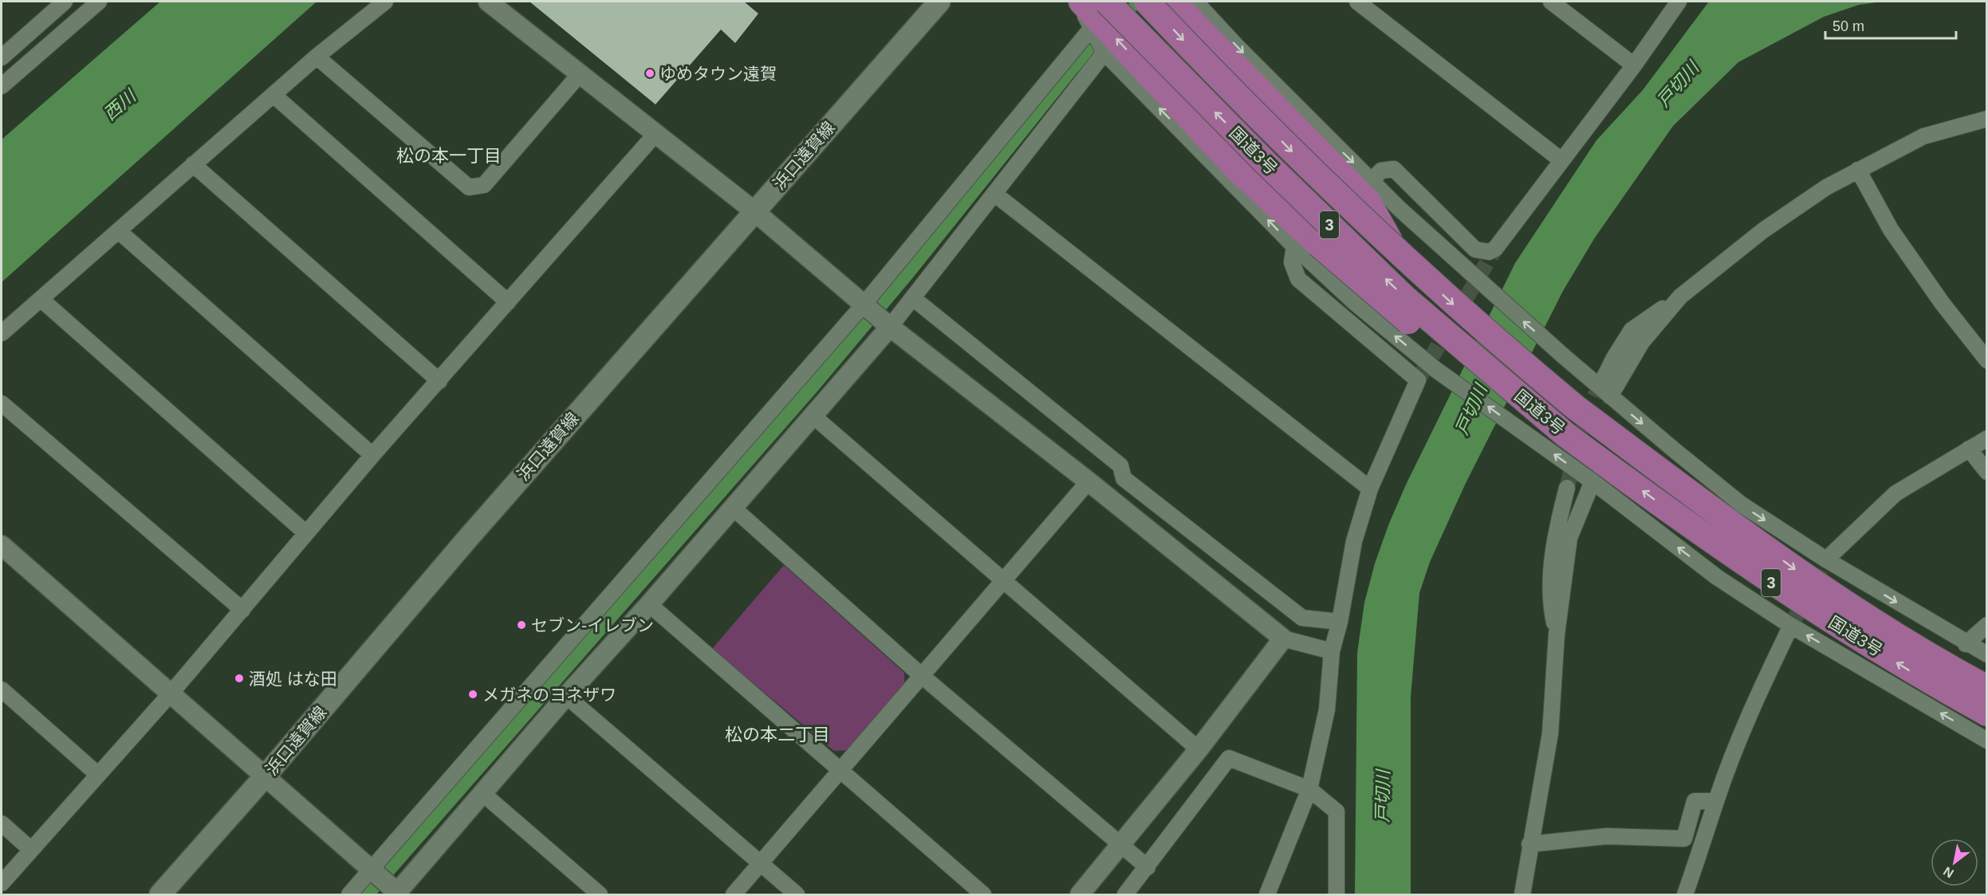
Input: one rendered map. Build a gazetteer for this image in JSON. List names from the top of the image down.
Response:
{
  "streets": {
    "highway": ["国道3号", "3"],
    "main road": ["浜口遠賀線"]
  },
  "districts": ["松の本一丁目", "松の本二丁目"],
  "water": ["戸切川", "西川"],
  "places": [
    "ゆめタウン遠賀",
    "セブン-イレブン",
    "酒処 はな田",
    "メガネのヨネザワ"
  ],
  "scale_bar": "50 m",
  "north": "bottom left"
}
